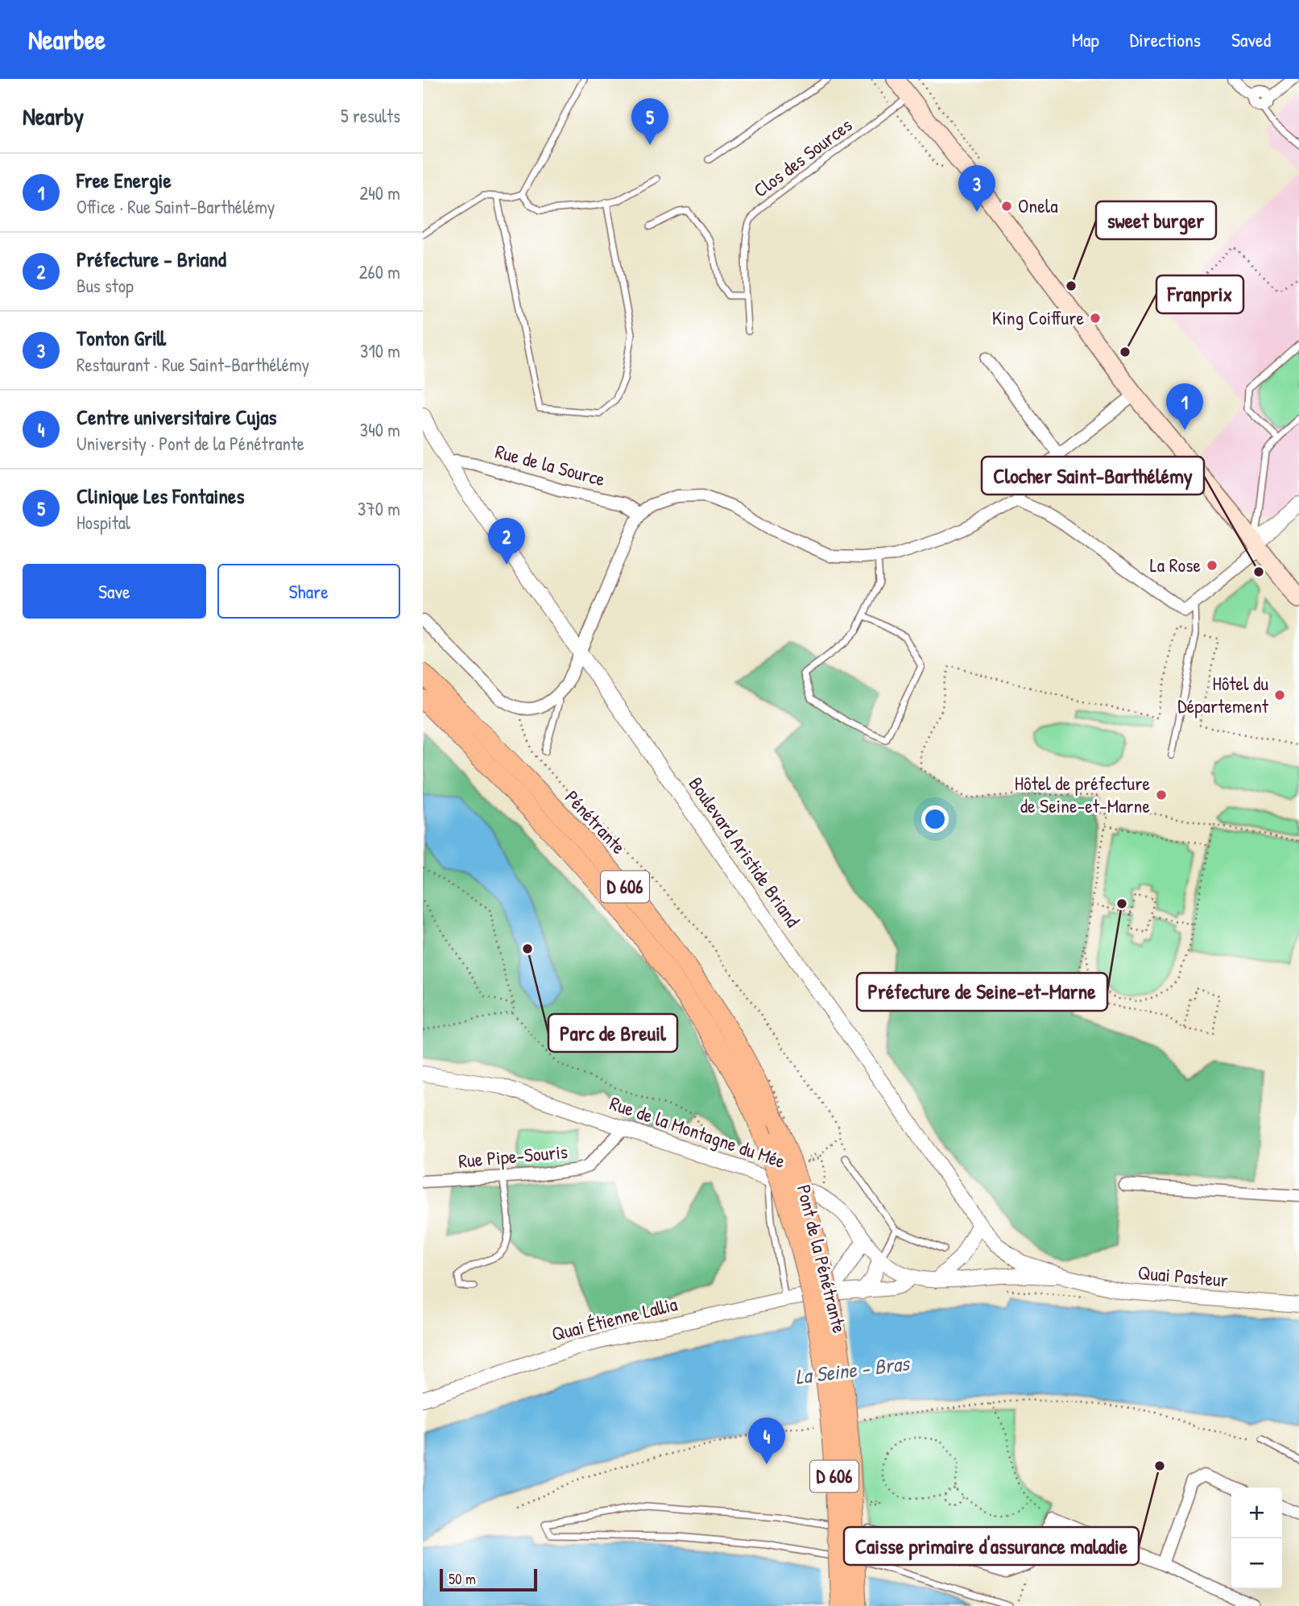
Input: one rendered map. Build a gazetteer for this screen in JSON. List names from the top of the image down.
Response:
{
  "streets": {
    "main road": ["Pénétrante", "D 606", "Pont de la Pénétrante"],
    "street": [
      "Rue de la Source",
      "Boulevard Aristide Briand",
      "Rue de la Montagne du Mée",
      "Rue Pipe-Souris",
      "Quai Pasteur",
      "Quai Étienne Lallia"
    ],
    "lane": ["Clos des Sources"]
  },
  "crossings": [
    ["Rue de la Source", "Boulevard Aristide Briand"],
    ["Pénétrante", "Pont de la Pénétrante"],
    ["Boulevard Aristide Briand", "Rue de la Montagne du Mée"],
    ["Boulevard Aristide Briand", "Quai Pasteur"],
    ["Rue de la Montagne du Mée", "Rue Pipe-Souris"],
    ["Rue de la Montagne du Mée", "Quai Pasteur"],
    ["Rue de la Montagne du Mée", "Quai Étienne Lallia"]
  ],
  "water": ["La Seine - Bras"],
  "places": [
    "Onela",
    "sweet burger",
    "King Coiffure",
    "Franprix",
    "La Rose",
    "Clocher Saint-Barthélémy",
    "Hôtel du Département",
    "Hôtel de préfecture de Seine-et-Marne",
    "Préfecture de Seine-et-Marne",
    "Parc de Breuil",
    "Caisse primaire d'assurance maladie"
  ],
  "scale_bar": "50 m",
  "page": {
    "header": "Nearbee",
    "nav": ["Map", "Directions", "Saved"],
    "heading": ["Nearby", "5 results"],
    "pins": [
      "5",
      "3",
      "1",
      "2",
      "4"
    ],
    "list": [
      {
        "mark": "1",
        "name": "Free Energie",
        "note": "Office · Rue Saint-Barthélémy",
        "value": "240 m"
      },
      {
        "mark": "2",
        "name": "Préfecture - Briand",
        "note": "Bus stop",
        "value": "260 m"
      },
      {
        "mark": "3",
        "name": "Tonton Grill",
        "note": "Restaurant · Rue Saint-Barthélémy",
        "value": "310 m"
      },
      {
        "mark": "4",
        "name": "Centre universitaire Cujas",
        "note": "University · Pont de la Pénétrante",
        "value": "340 m"
      },
      {
        "mark": "5",
        "name": "Clinique Les Fontaines",
        "note": "Hospital",
        "value": "370 m"
      }
    ],
    "buttons": ["Save", "Share"],
    "map_buttons": ["+", "−"],
    "scale": "50 m"
  }
}
